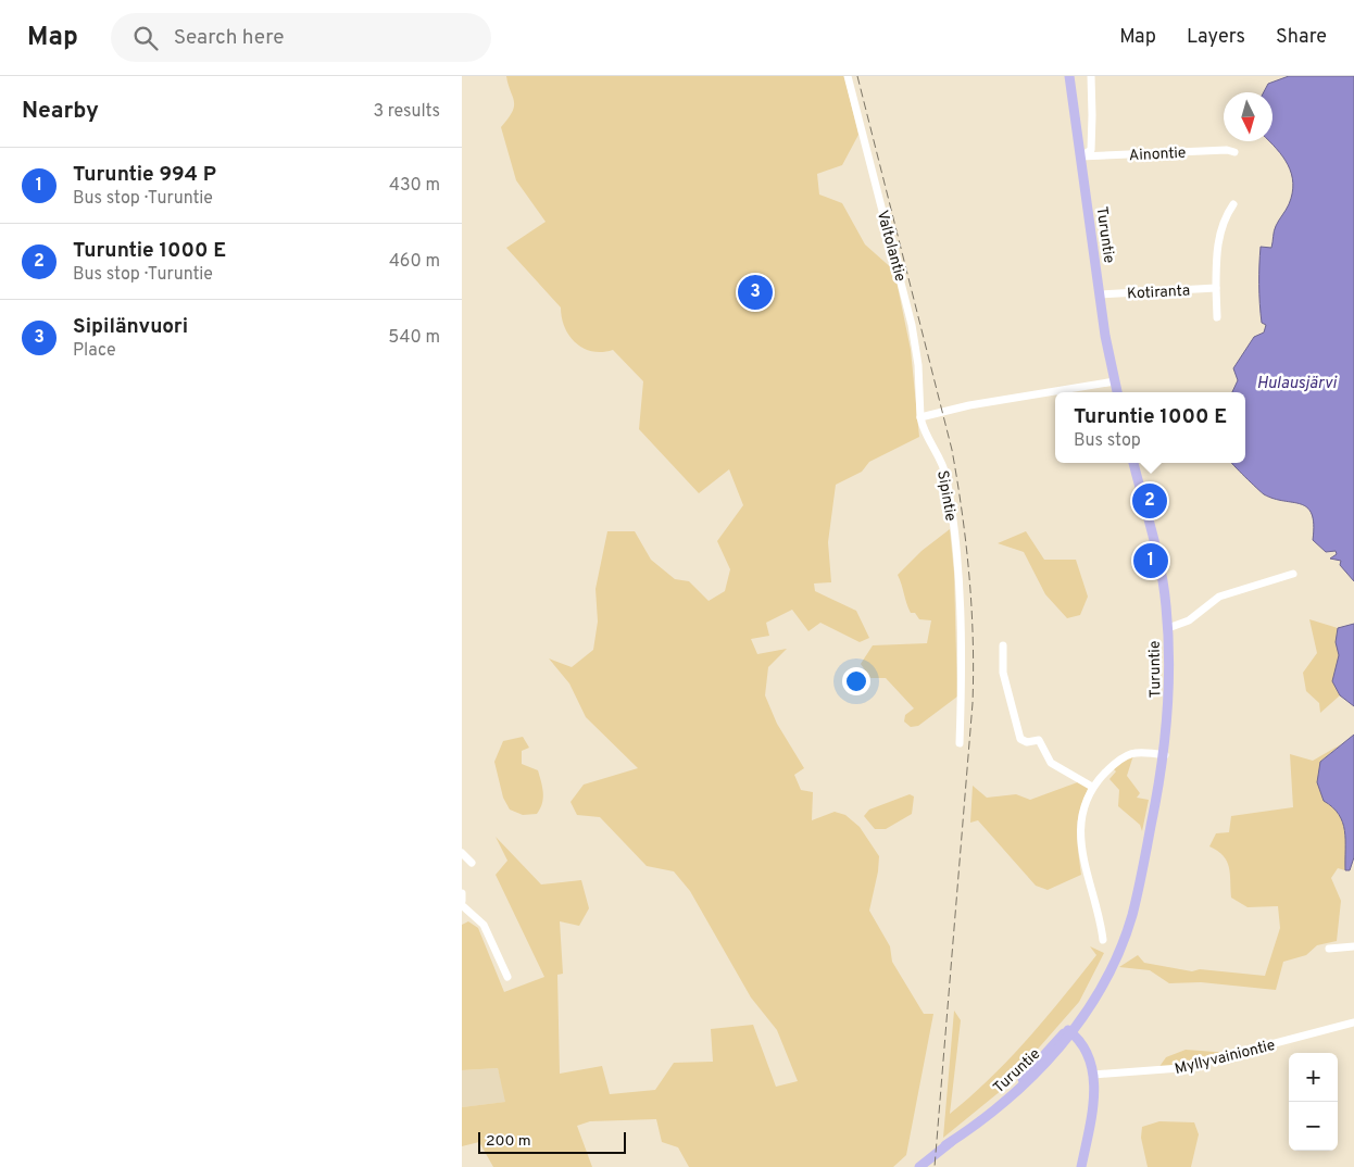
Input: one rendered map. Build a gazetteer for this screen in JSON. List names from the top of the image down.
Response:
{
  "streets": {
    "main road": ["Turuntie"],
    "street": [
      "Ainontie",
      "Valtolantie",
      "Kotiranta",
      "Sipintie",
      "Myllyvainiontie"
    ]
  },
  "crossings": [
    ["Ainontie", "Turuntie"],
    ["Turuntie", "Kotiranta"],
    ["Valtolantie", "Sipintie"]
  ],
  "water": ["Hulausjärvi"],
  "scale_bar": "200 m",
  "north": "bottom",
  "page": {
    "header": "Map",
    "search": "Search here",
    "nav": ["Map", "Layers", "Share"],
    "heading": ["Nearby", "3 results"],
    "list": [
      {
        "mark": "1",
        "name": "Turuntie 994 P",
        "note": "Bus stop · Turuntie",
        "value": "430 m"
      },
      {
        "mark": "2",
        "name": "Turuntie 1000 E",
        "note": "Bus stop · Turuntie",
        "value": "460 m"
      },
      {
        "mark": "3",
        "name": "Sipilänvuori",
        "note": "Place",
        "value": "540 m"
      }
    ],
    "pins": ["3", "2", "1"],
    "popup": ["Turuntie 1000 E", "Bus stop"],
    "map_buttons": ["+", "−"],
    "scale": "200 m"
  }
}
